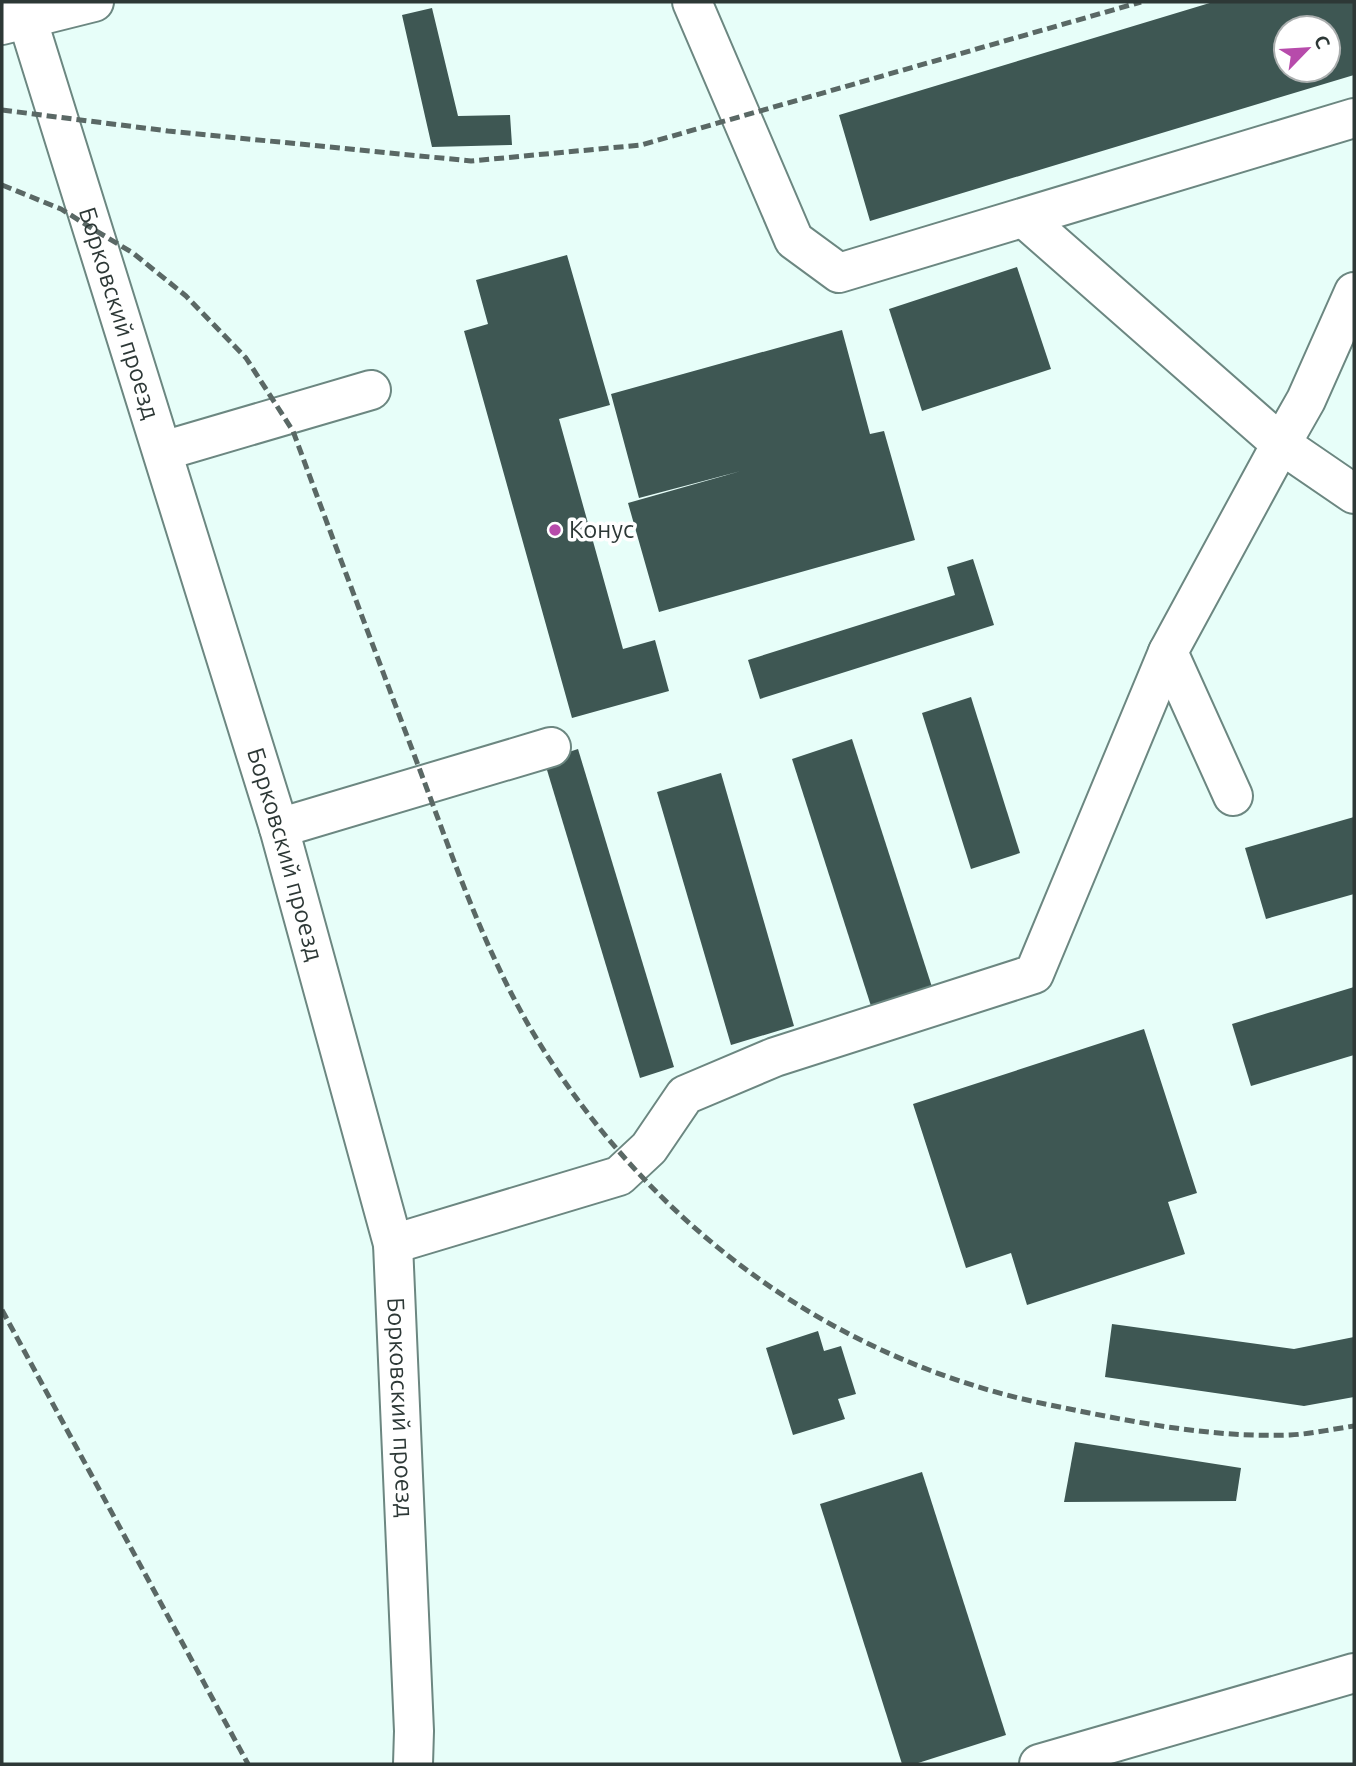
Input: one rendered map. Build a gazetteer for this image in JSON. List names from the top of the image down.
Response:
{
  "streets": {
    "street": ["Борковский проезд"]
  },
  "places": ["Конус"],
  "north": "top right"
}
